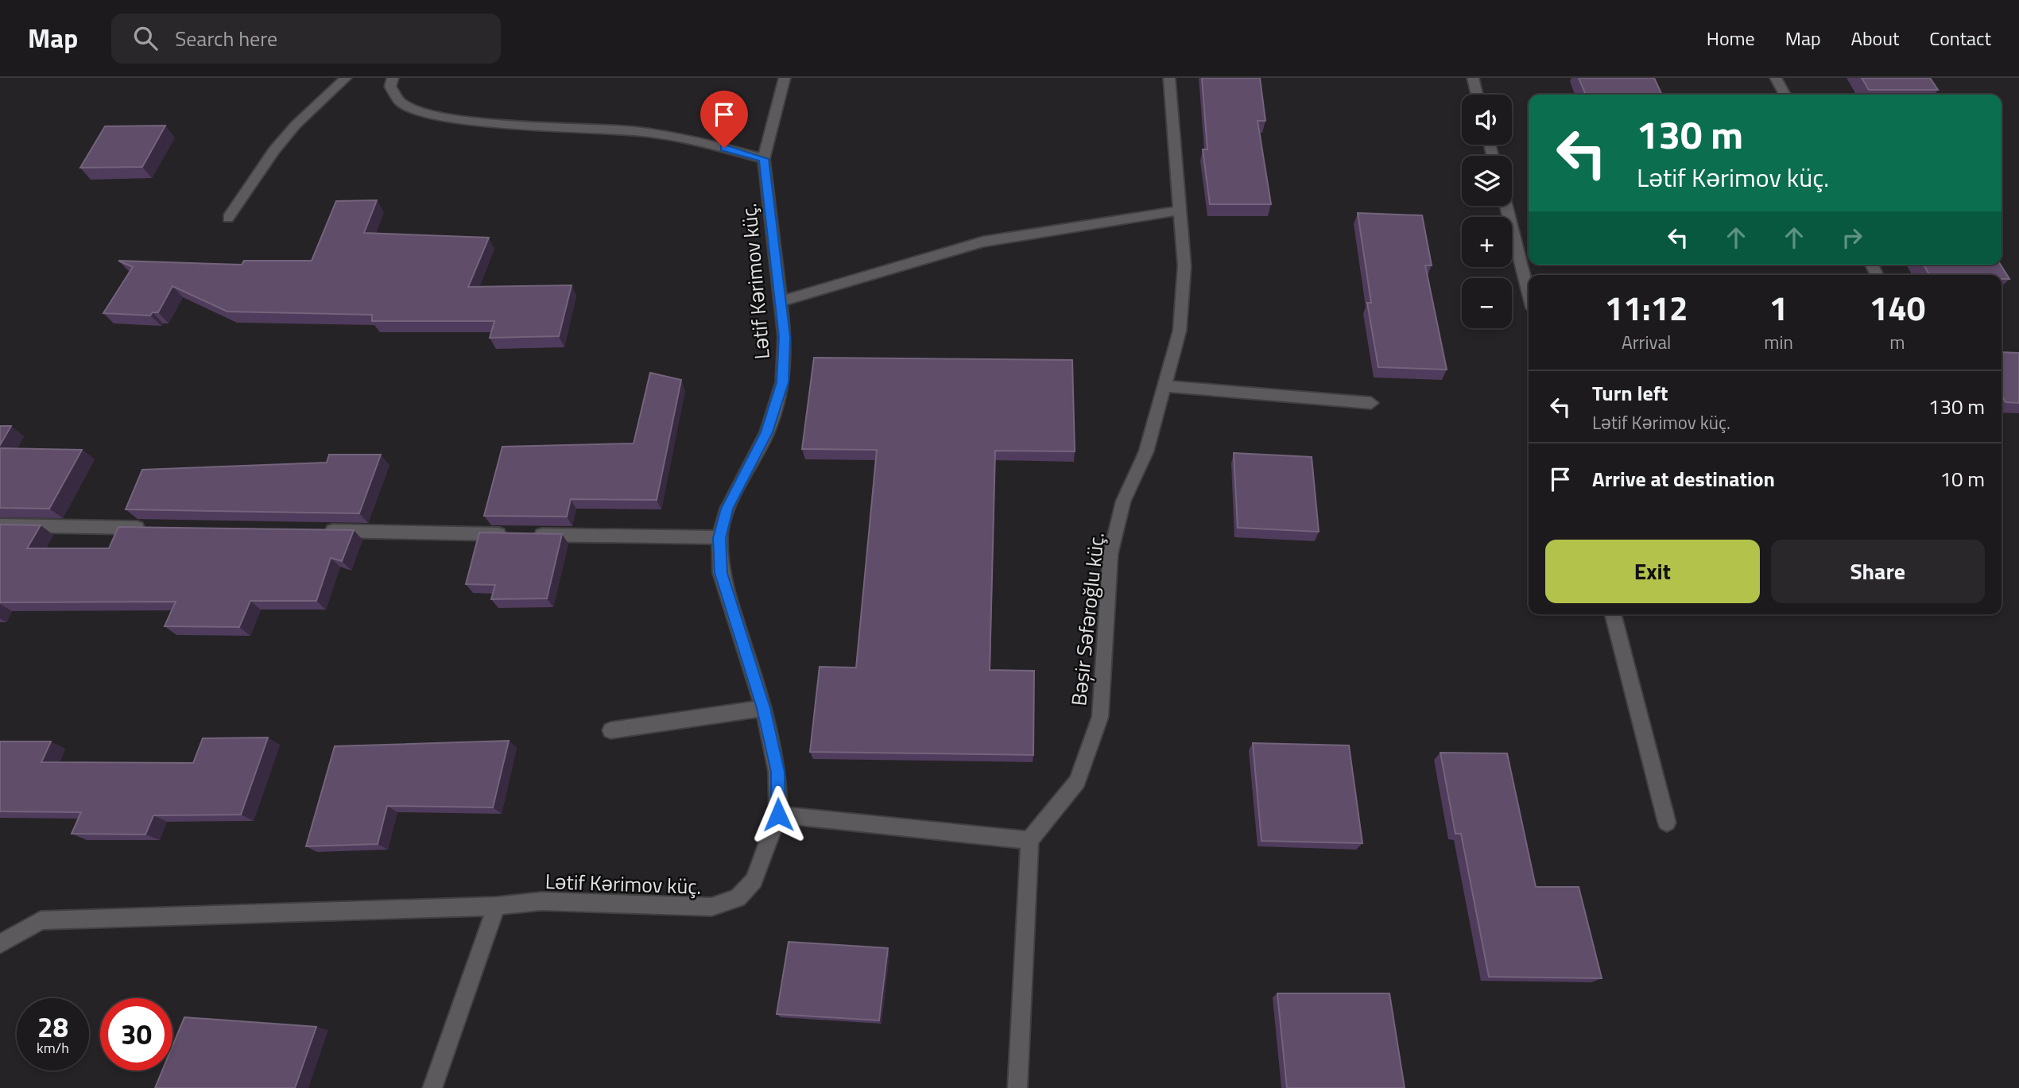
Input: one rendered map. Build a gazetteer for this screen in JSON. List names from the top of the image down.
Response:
{
  "streets": {
    "street": ["Lətif Kərimov küç.", "Bəşir Səfəroğlu küç."]
  },
  "page": {
    "header": "Map",
    "search": "Search here",
    "nav": [
      "Home",
      "Map",
      "About",
      "Contact"
    ],
    "map_buttons": ["+", "−"],
    "turn": ["130 m", "Lətif Kərimov küç."],
    "eta": [
      "11:12",
      "Arrival",
      "1",
      "min",
      "140",
      "m"
    ],
    "list": [
      {
        "name": "Turn left",
        "note": "Lətif Kərimov küç.",
        "value": "130 m"
      },
      {
        "name": "Arrive at destination",
        "value": "10 m"
      }
    ],
    "buttons": ["Exit", "Share"],
    "speed": "28 km/h",
    "limit": "30"
  }
}
